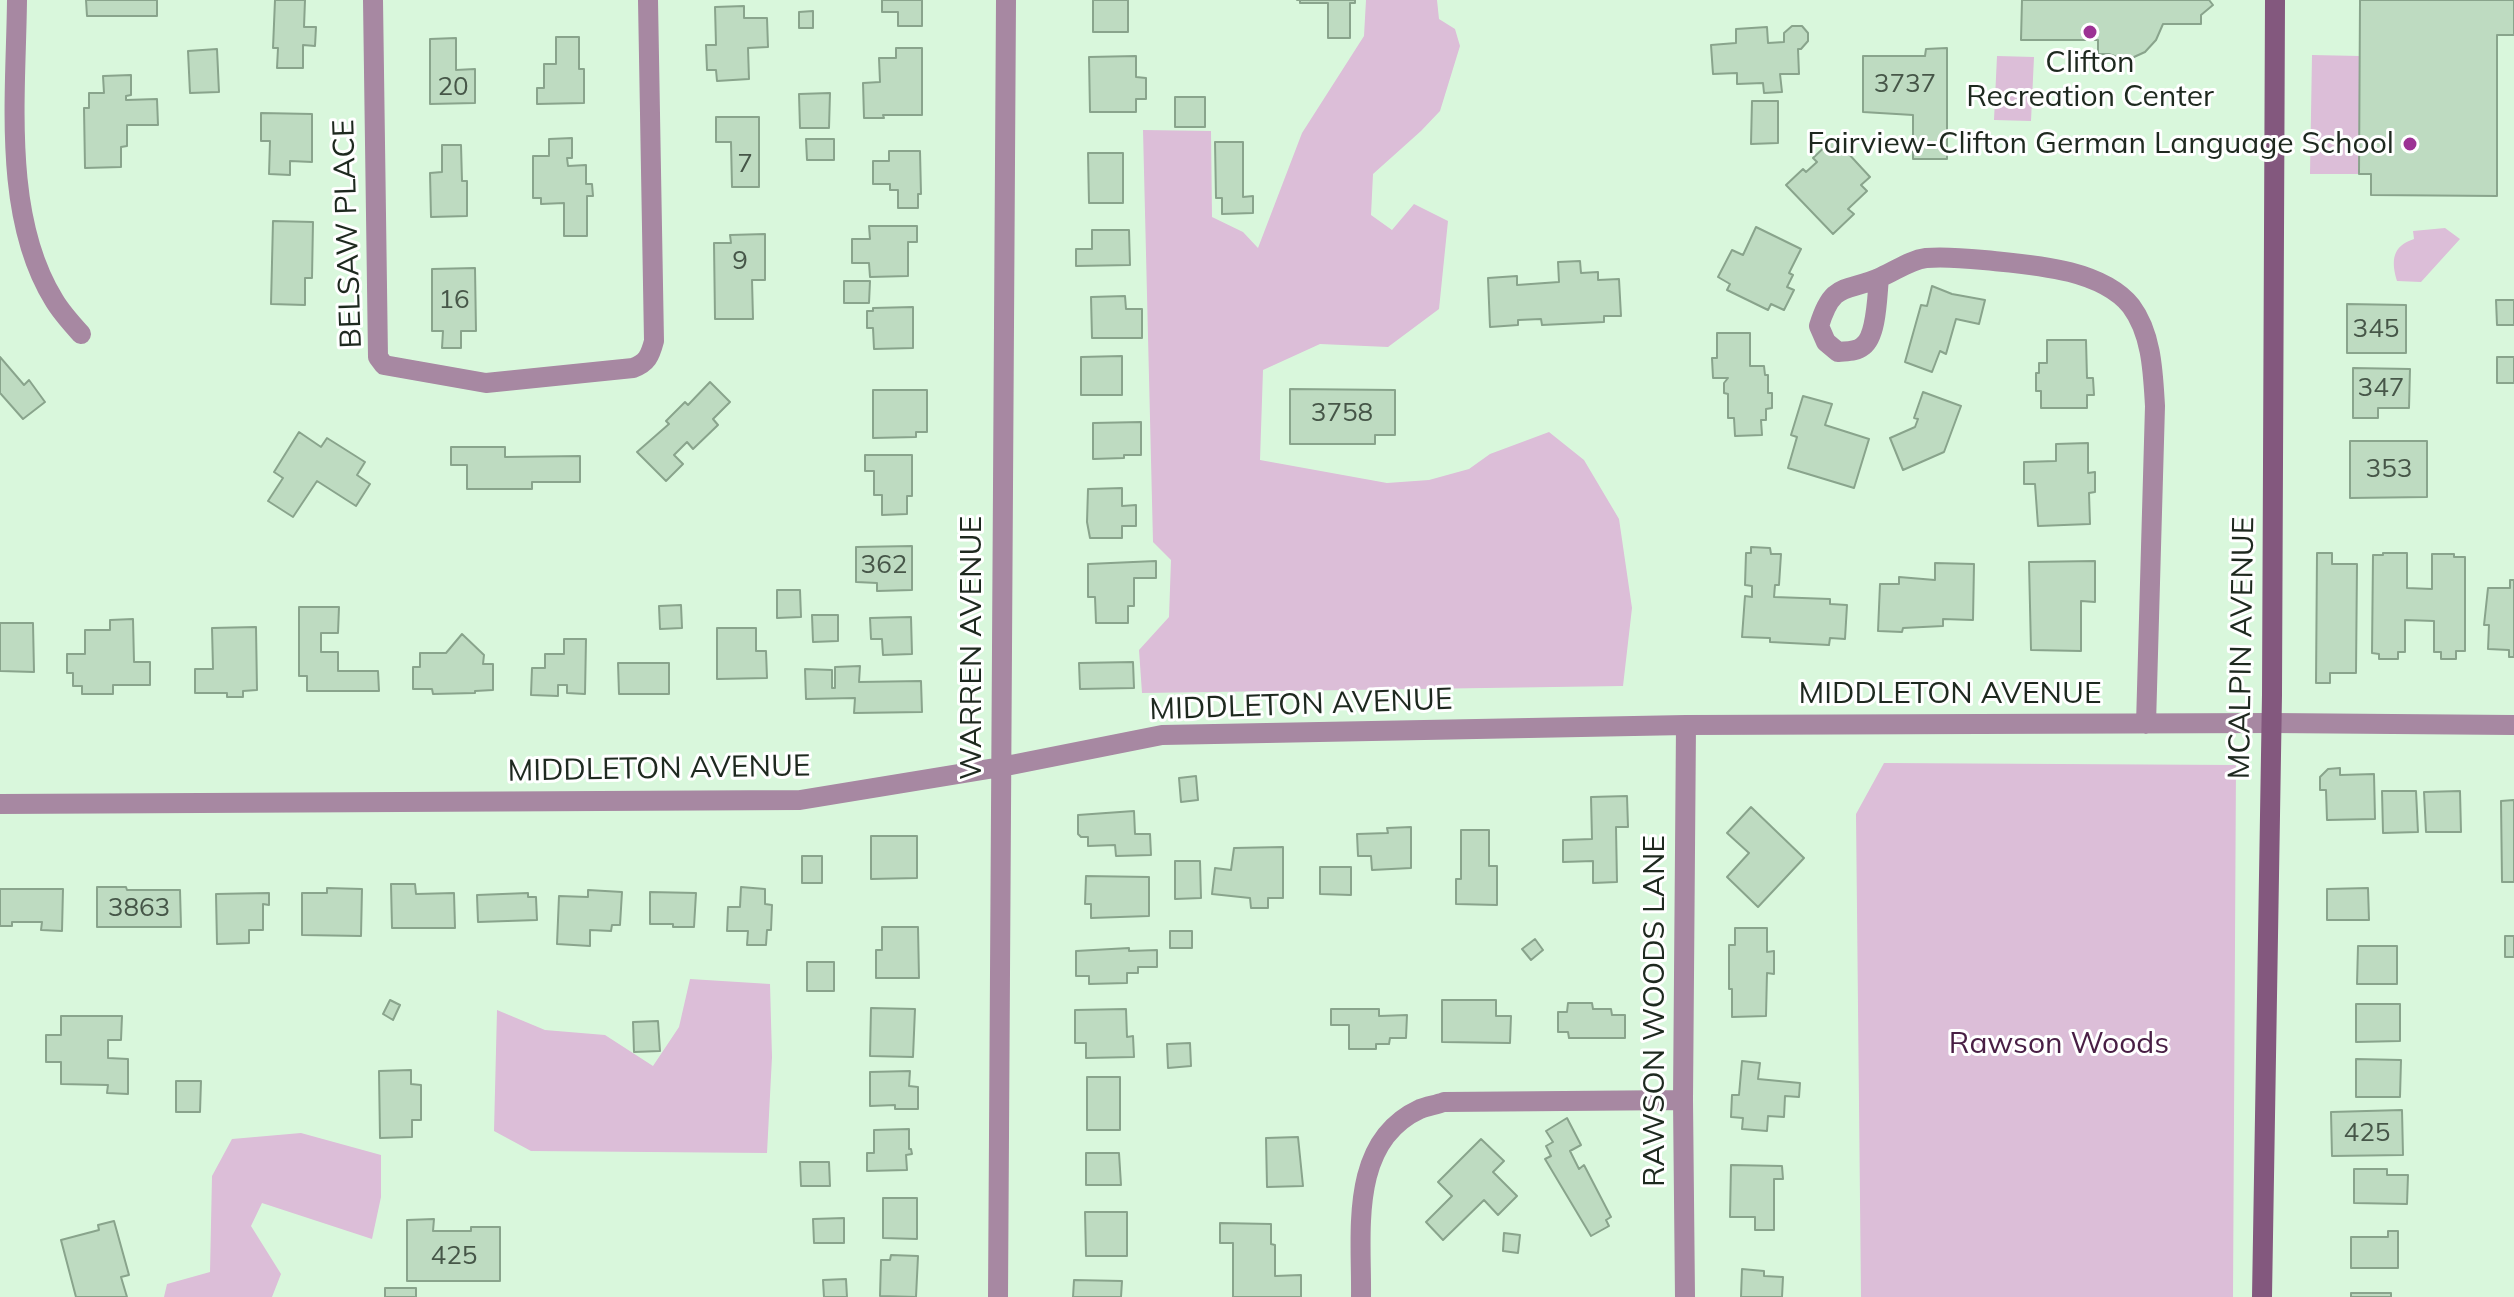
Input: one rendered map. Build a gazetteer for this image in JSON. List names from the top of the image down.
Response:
{
  "streets": {
    "street": [
      "BELSAW PLACE",
      "WARREN AVENUE",
      "MCALPIN AVENUE",
      "MIDDLETON AVENUE",
      "RAWSON WOODS LANE"
    ]
  },
  "crossings": [
    ["WARREN AVENUE", "MIDDLETON AVENUE"],
    ["MCALPIN AVENUE", "MIDDLETON AVENUE"],
    ["MIDDLETON AVENUE", "RAWSON WOODS LANE"]
  ],
  "parks": ["Rawson Woods"],
  "places": ["Clifton Recreation Center", "Fairview-Clifton German Language School"],
  "house_numbers": [
    "3737",
    "20",
    "7",
    "9",
    "16",
    "345",
    "347",
    "3758",
    "353",
    "362",
    "3863",
    "425",
    "425"
  ]
}
